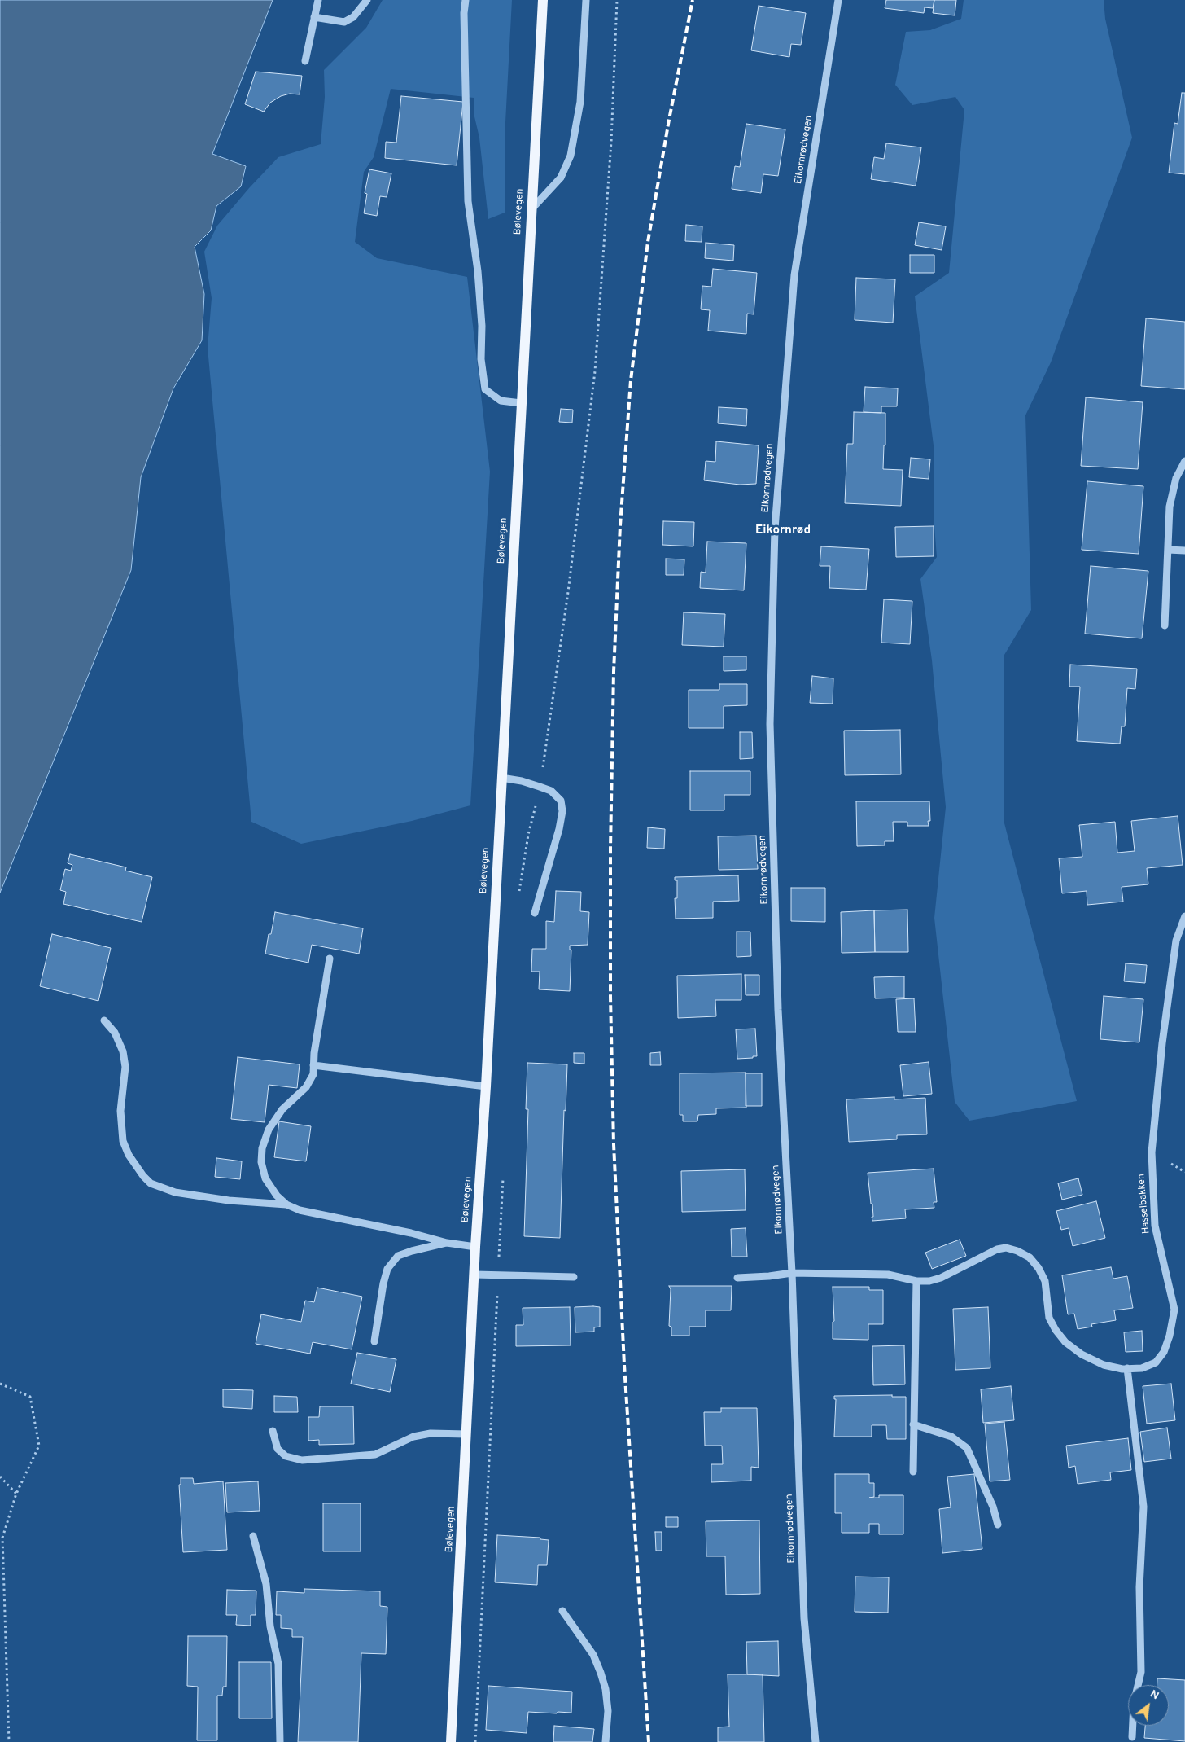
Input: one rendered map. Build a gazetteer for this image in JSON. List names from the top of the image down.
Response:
{
  "streets": {
    "main road": ["Bølevegen"],
    "street": ["Eikornrødvegen", "Hasselbakken"]
  },
  "crossings": [
    ["Eikornrødvegen", "Hasselbakken"]
  ],
  "districts": ["Eikornrød"],
  "north": "top right"
}
